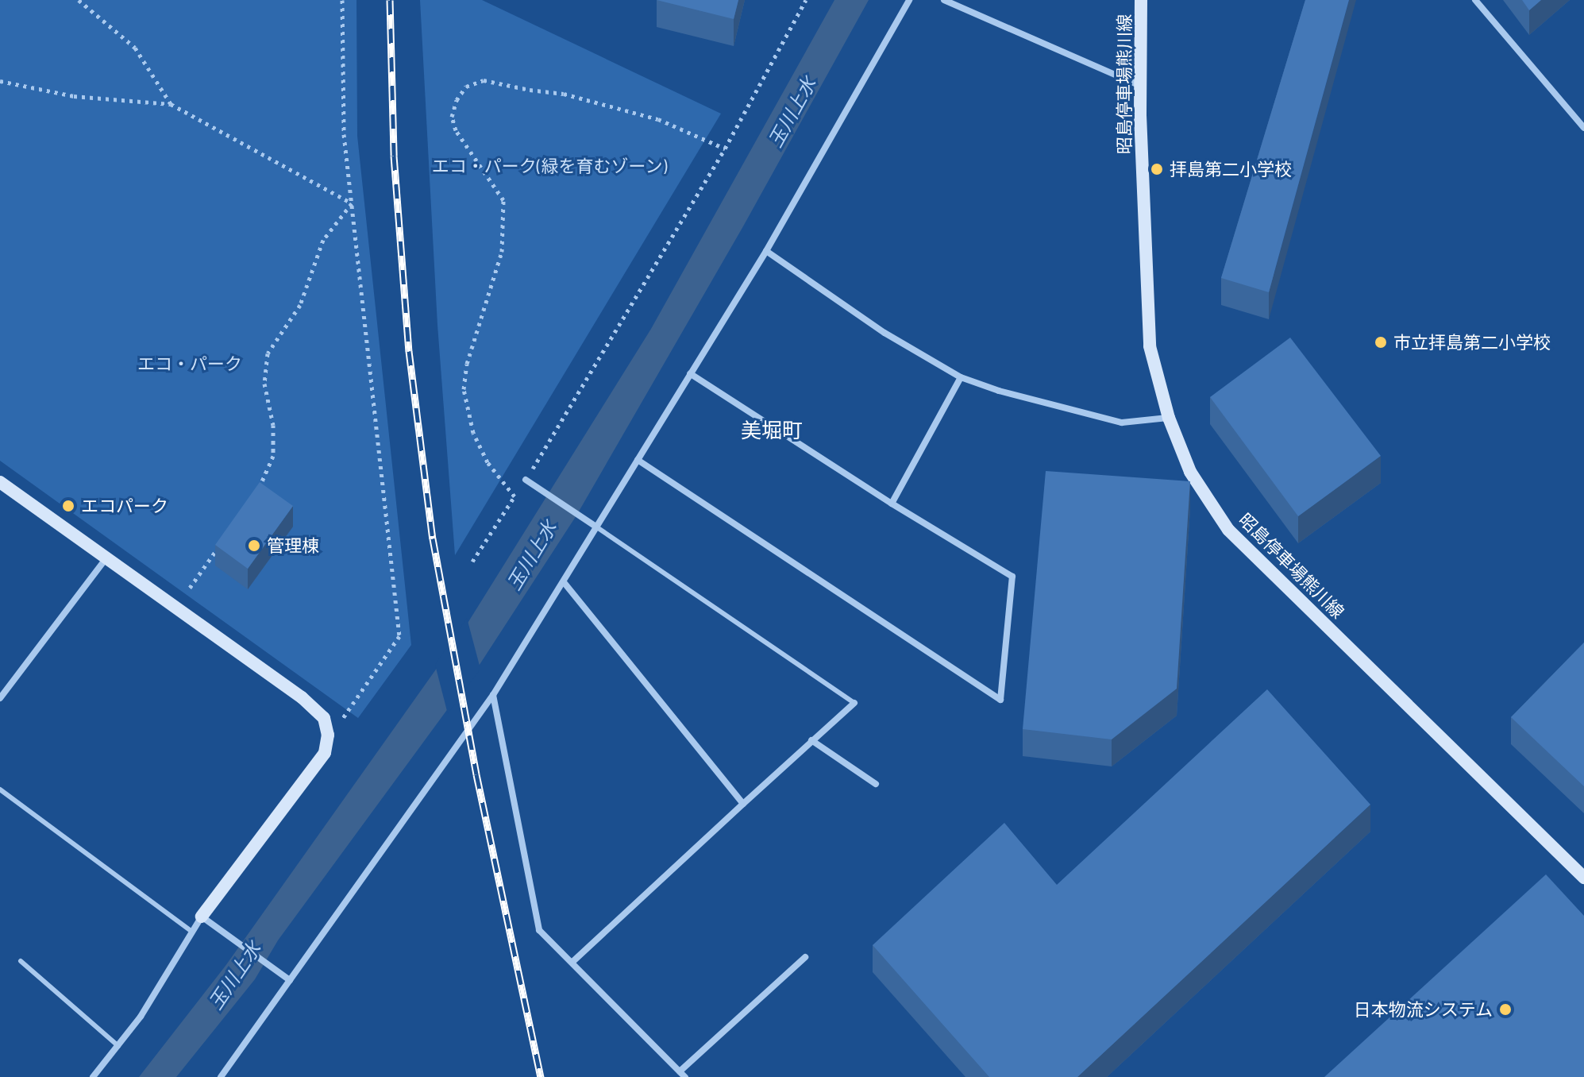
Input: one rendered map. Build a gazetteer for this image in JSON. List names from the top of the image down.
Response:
{
  "streets": {
    "main road": ["昭島停車場熊川線"]
  },
  "districts": ["美堀町"],
  "water": ["玉川上水"],
  "parks": ["エコ・パーク(緑を育むゾーン)", "エコ・パーク"],
  "places": [
    "拝島第二小学校",
    "市立拝島第二小学校",
    "エコパーク",
    "管理棟",
    "日本物流システム"
  ]
}
